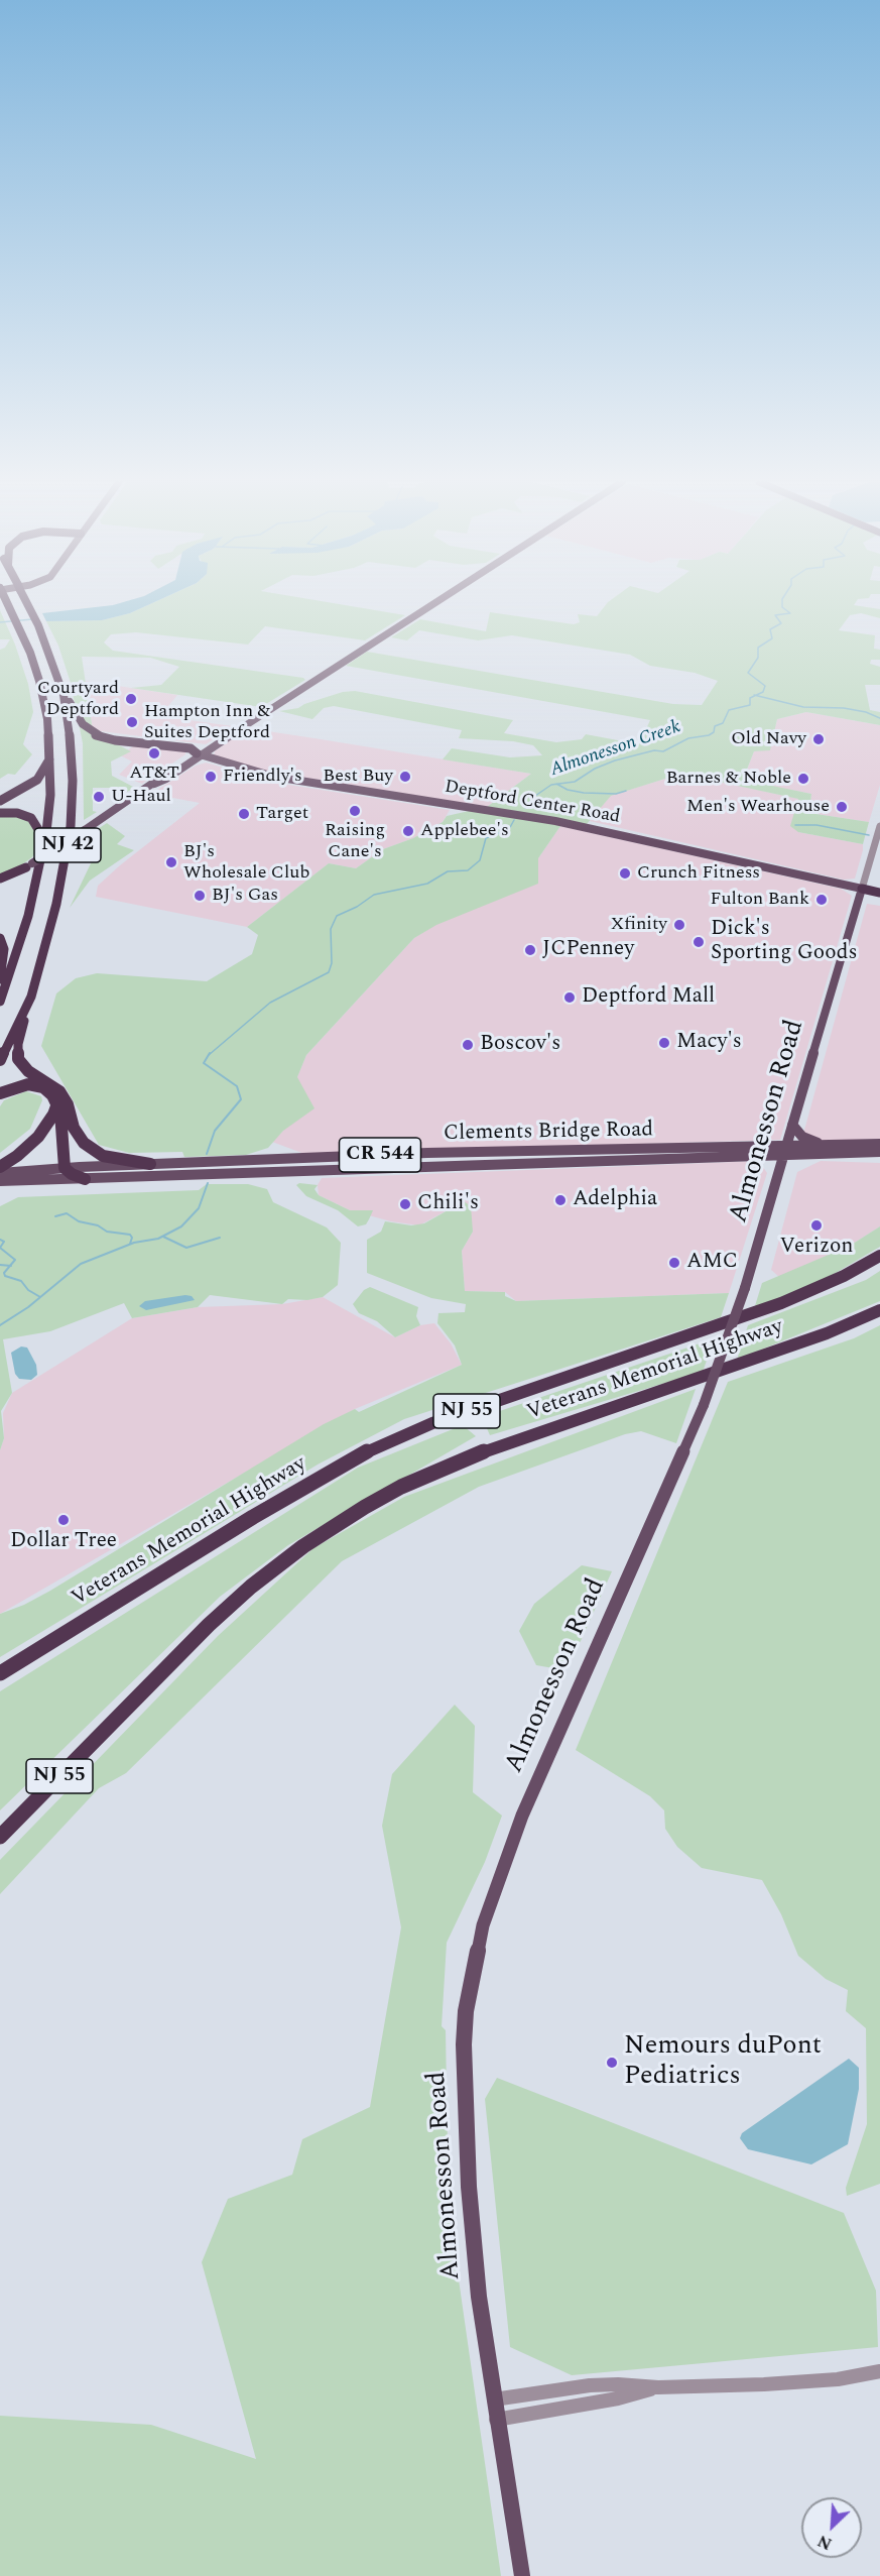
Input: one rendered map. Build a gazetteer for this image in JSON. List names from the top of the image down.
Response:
{
  "streets": {
    "highway": ["NJ 42", "Veterans Memorial Highway", "NJ 55"],
    "main road": [
      "Deptford Center Road",
      "Almonesson Road",
      "Clements Bridge Road",
      "CR 544"
    ]
  },
  "crossings": [
    ["Deptford Center Road", "Almonesson Road"],
    ["Almonesson Road", "Clements Bridge Road"]
  ],
  "water": ["Almonesson Creek"],
  "places": [
    "Courtyard Deptford",
    "Hampton Inn & Suites Deptford",
    "Old Navy",
    "AT&T",
    "Friendly's",
    "Best Buy",
    "Barnes & Noble",
    "U-Haul",
    "Men's Wearhouse",
    "Raising Cane's",
    "Target",
    "Applebee's",
    "BJ's Wholesale Club",
    "Crunch Fitness",
    "BJ's Gas",
    "Fulton Bank",
    "Xfinity",
    "Dick's Sporting Goods",
    "JCPenney",
    "Deptford Mall",
    "Macy's",
    "Boscov's",
    "Adelphia",
    "Chili's",
    "Verizon",
    "AMC",
    "Dollar Tree",
    "Nemours duPont Pediatrics"
  ],
  "north": "bottom left"
}
